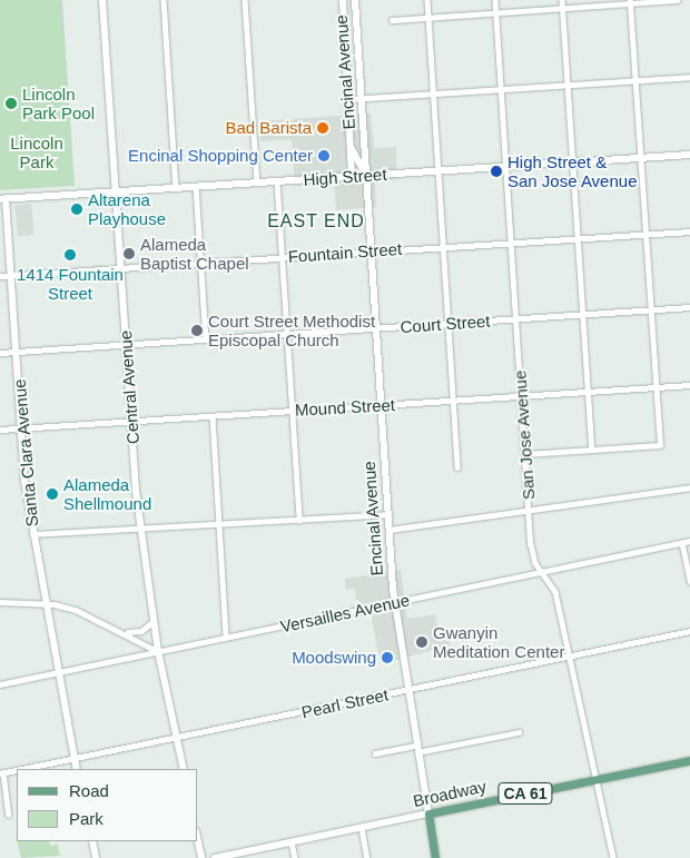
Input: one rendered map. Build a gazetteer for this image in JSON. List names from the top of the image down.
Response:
{
  "streets": {
    "main road": ["Encinal Avenue", "Broadway", "CA 61"],
    "street": [
      "High Street",
      "Fountain Street",
      "Court Street",
      "Central Avenue",
      "Mound Street",
      "San Jose Avenue",
      "Santa Clara Avenue",
      "Versailles Avenue",
      "Pearl Street"
    ]
  },
  "crossings": [
    ["Encinal Avenue", "High Street"],
    ["Encinal Avenue", "Fountain Street"],
    ["Encinal Avenue", "Court Street"],
    ["Encinal Avenue", "Mound Street"],
    ["Encinal Avenue", "Versailles Avenue"],
    ["Encinal Avenue", "Pearl Street"],
    ["Encinal Avenue", "Broadway"],
    ["High Street", "Central Avenue"],
    ["High Street", "San Jose Avenue"],
    ["High Street", "Santa Clara Avenue"],
    ["Fountain Street", "Central Avenue"],
    ["Fountain Street", "San Jose Avenue"],
    ["Fountain Street", "Santa Clara Avenue"],
    ["Court Street", "Central Avenue"],
    ["Court Street", "San Jose Avenue"],
    ["Court Street", "Santa Clara Avenue"],
    ["Central Avenue", "Mound Street"],
    ["Central Avenue", "Versailles Avenue"],
    ["Central Avenue", "Pearl Street"],
    ["Mound Street", "San Jose Avenue"],
    ["Mound Street", "Santa Clara Avenue"],
    ["San Jose Avenue", "Versailles Avenue"],
    ["San Jose Avenue", "Pearl Street"],
    ["San Jose Avenue", "Broadway"],
    ["Santa Clara Avenue", "Versailles Avenue"],
    ["Santa Clara Avenue", "Pearl Street"]
  ],
  "districts": ["EAST END"],
  "parks": ["Lincoln Park"],
  "places": [
    "Lincoln Park Pool",
    "Bad Barista",
    "Encinal Shopping Center",
    "High Street & San Jose Avenue",
    "Altarena Playhouse",
    "Alameda Baptist Chapel",
    "1414 Fountain Street",
    "Court Street Methodist Episcopal Church",
    "Alameda Shellmound",
    "Gwanyin Meditation Center",
    "Moodswing"
  ],
  "legend": ["Road", "Park"]
}
